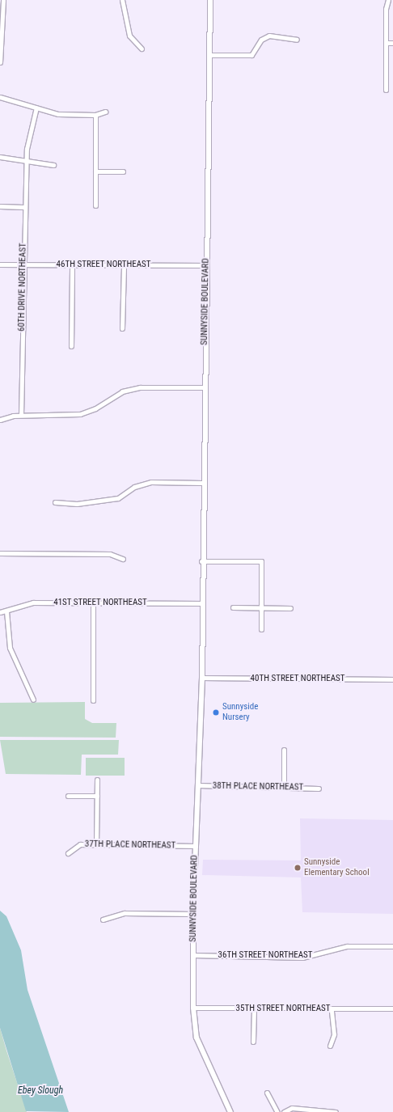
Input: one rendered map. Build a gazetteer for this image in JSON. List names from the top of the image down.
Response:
{
  "streets": {
    "street": [
      "46TH STREET NORTHEAST",
      "60TH DRIVE NORTHEAST",
      "SUNNYSIDE BOULEVARD",
      "41ST STREET NORTHEAST",
      "40TH STREET NORTHEAST",
      "38TH PLACE NORTHEAST",
      "37TH PLACE NORTHEAST",
      "36TH STREET NORTHEAST",
      "35TH STREET NORTHEAST"
    ]
  },
  "crossings": [
    ["46TH STREET NORTHEAST", "60TH DRIVE NORTHEAST"],
    ["46TH STREET NORTHEAST", "SUNNYSIDE BOULEVARD"],
    ["SUNNYSIDE BOULEVARD", "41ST STREET NORTHEAST"],
    ["SUNNYSIDE BOULEVARD", "40TH STREET NORTHEAST"],
    ["SUNNYSIDE BOULEVARD", "38TH PLACE NORTHEAST"],
    ["SUNNYSIDE BOULEVARD", "37TH PLACE NORTHEAST"],
    ["SUNNYSIDE BOULEVARD", "36TH STREET NORTHEAST"],
    ["SUNNYSIDE BOULEVARD", "35TH STREET NORTHEAST"]
  ],
  "water": ["Ebey Slough"],
  "places": ["Sunnyside Nursery", "Sunnyside Elementary School"]
}
